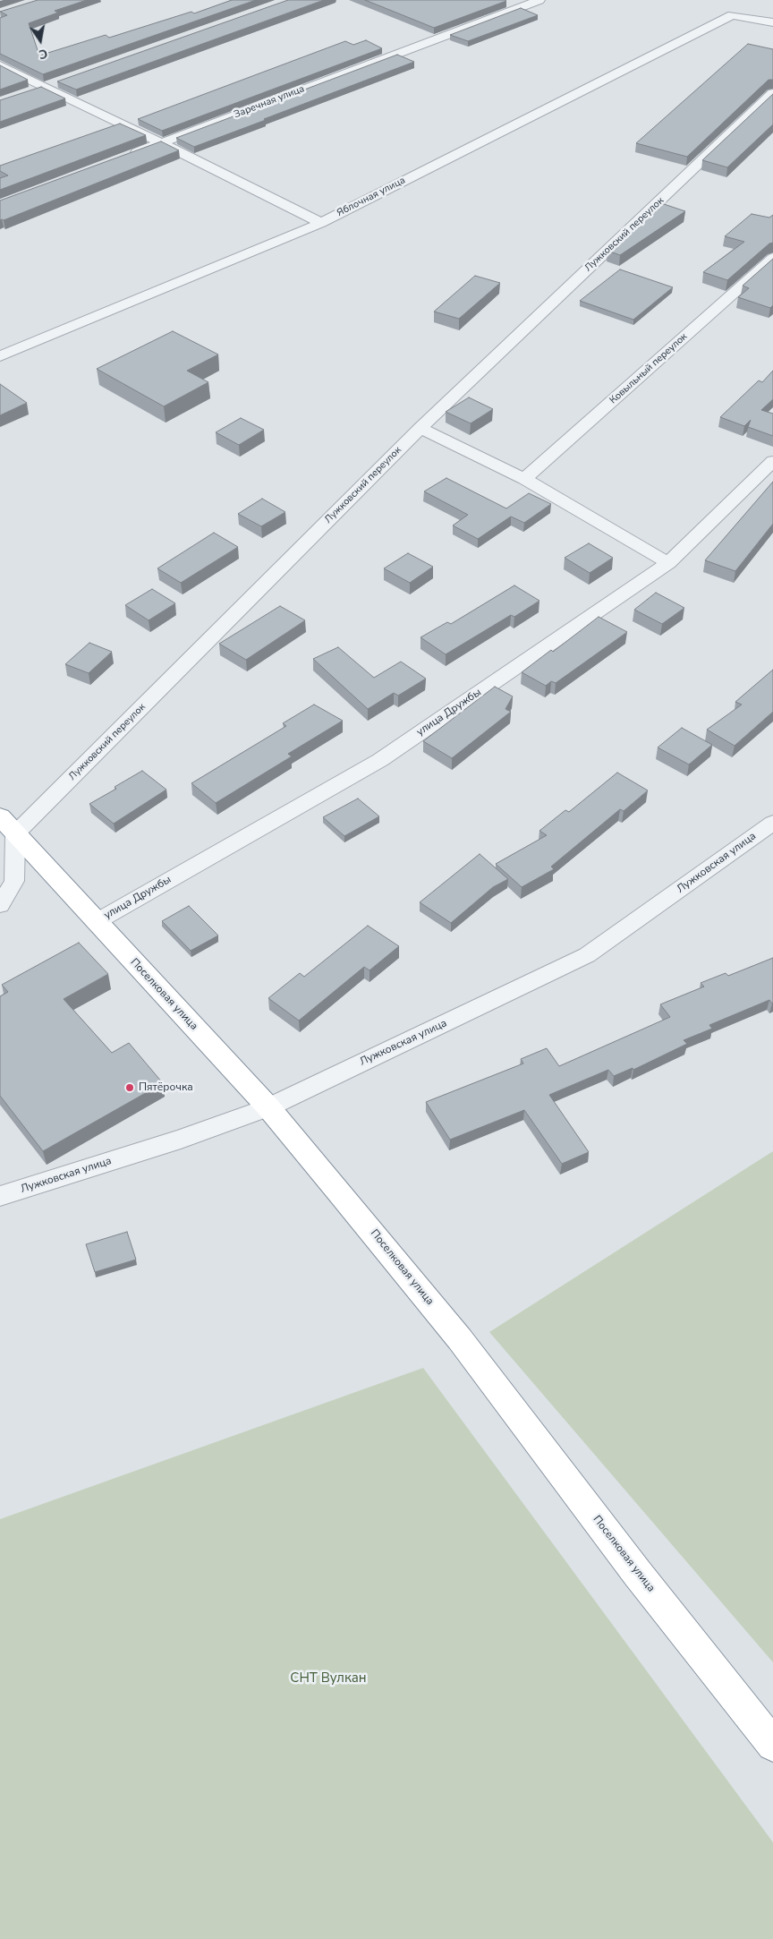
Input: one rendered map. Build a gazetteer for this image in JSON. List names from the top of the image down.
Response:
{
  "streets": {
    "highway": ["Поселковая улица"],
    "street": [
      "Заречная улица",
      "Яблочная улица",
      "Лужковский переулок",
      "Ковыльный переулок",
      "улица Дружбы",
      "Лужковская улица"
    ]
  },
  "crossings": [
    ["Лужковский переулок", "Поселковая улица"],
    ["улица Дружбы", "Поселковая улица"],
    ["Лужковская улица", "Поселковая улица"]
  ],
  "parks": ["СНТ Вулкан"],
  "places": ["Пятёрочка"],
  "north": "bottom"
}
